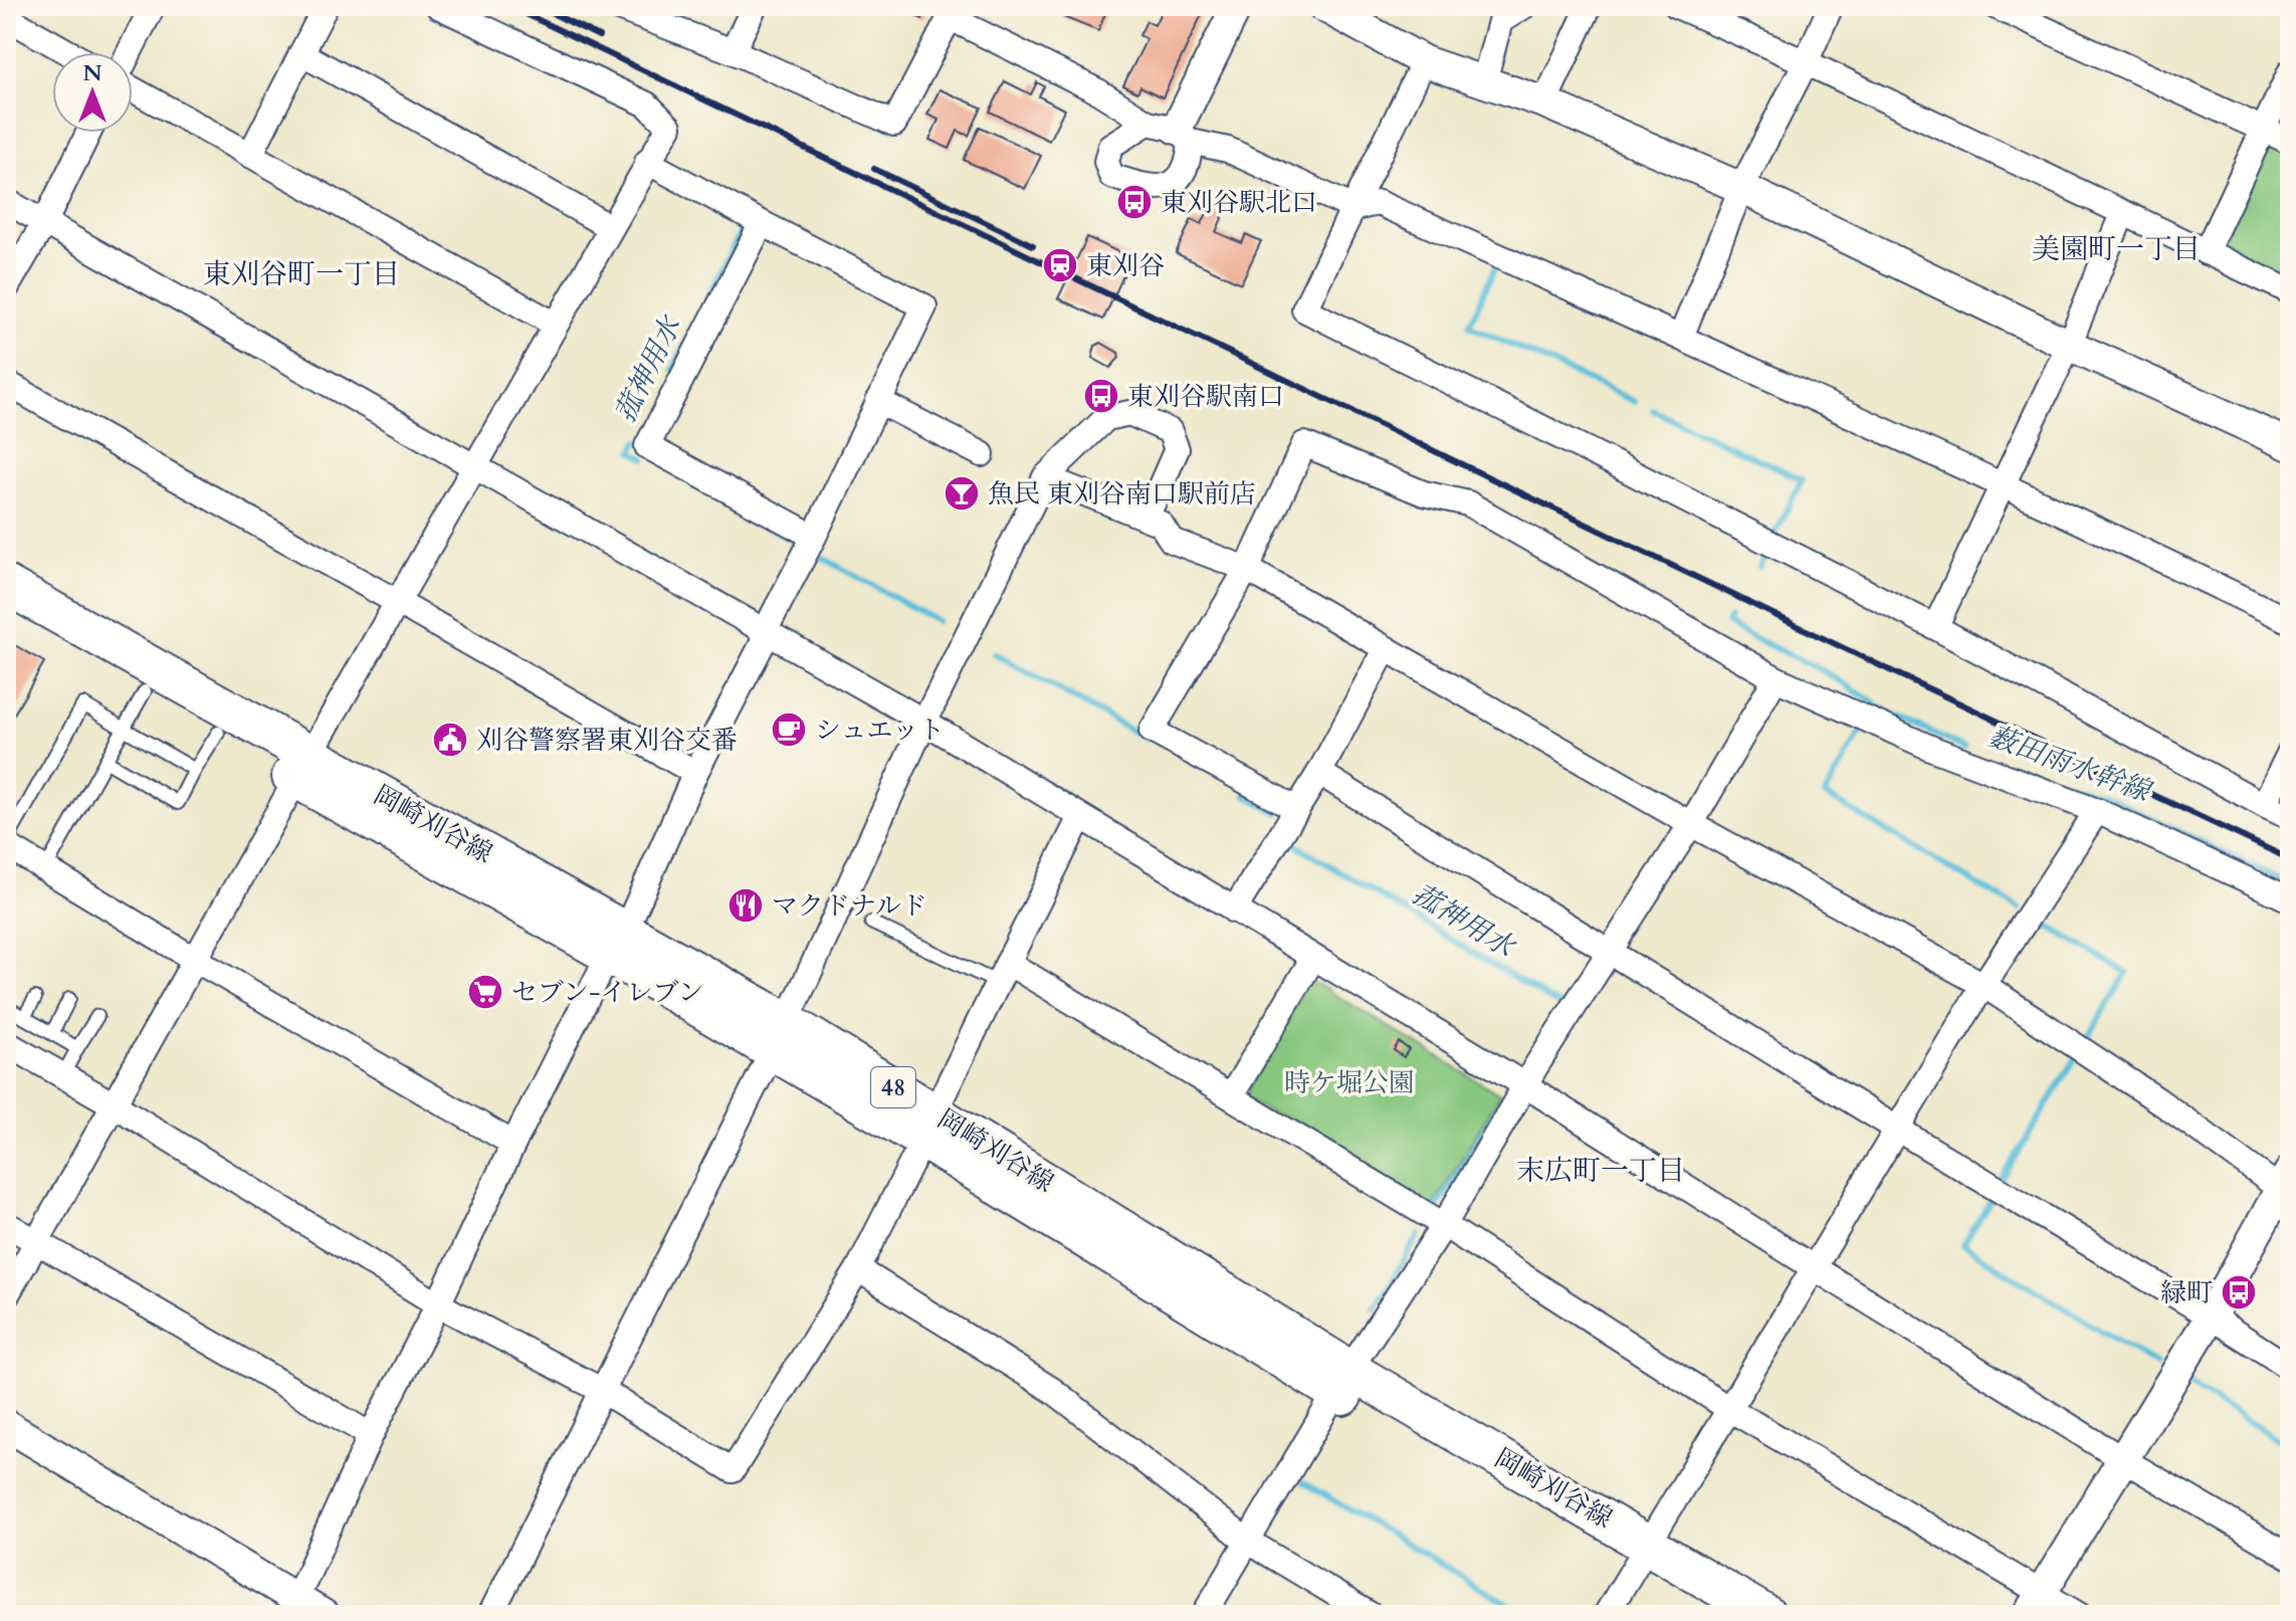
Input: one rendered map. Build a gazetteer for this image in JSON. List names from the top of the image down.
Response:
{
  "streets": {
    "main road": ["岡崎刈谷線", "48"]
  },
  "districts": ["美園町一丁目", "東刈谷町一丁目", "末広町一丁目"],
  "water": ["菰神用水", "薮田雨水幹線"],
  "parks": ["時ケ堀公園"],
  "places": {
    "bus stop": ["東刈谷駅北口", "東刈谷駅南口", "緑町"],
    "station": ["東刈谷"],
    "bar": ["魚民 東刈谷南口駅前店"],
    "cafe": ["シュエット"],
    "public building": ["刈谷警察署東刈谷交番"],
    "restaurant": ["マクドナルド"],
    "supermarket": ["セブン-イレブン"]
  },
  "north": "top"
}
